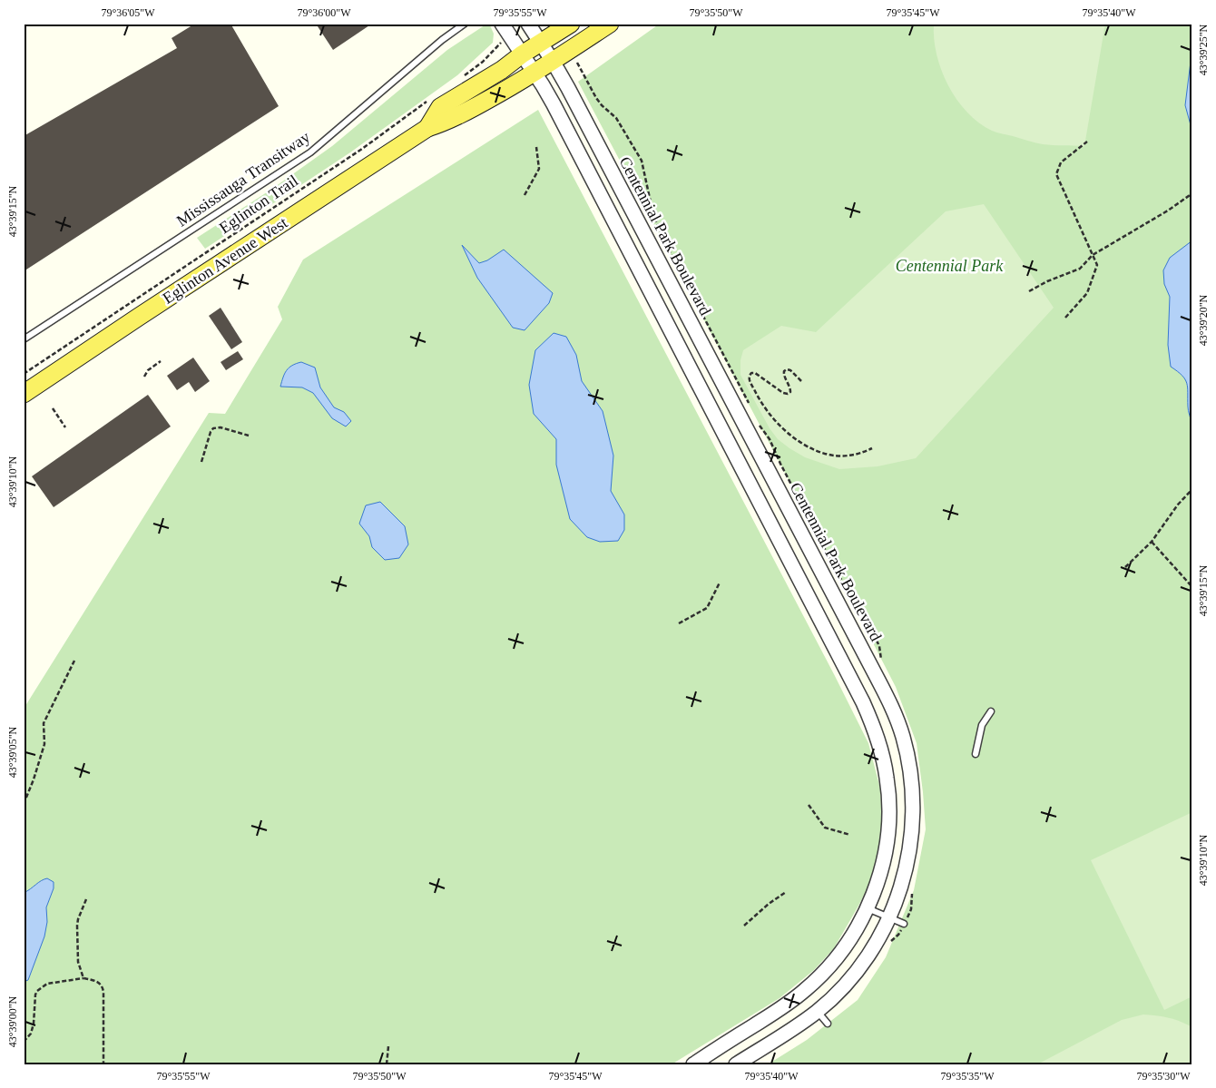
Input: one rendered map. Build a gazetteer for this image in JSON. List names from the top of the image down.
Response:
{
  "streets": {
    "main road": ["Eglinton Avenue West"],
    "street": ["Centennial Park Boulevard"],
    "lane": ["Mississauga Transitway"],
    "path": ["Eglinton Trail"]
  },
  "crossings": [
    ["Centennial Park Boulevard", "Eglinton Avenue West"]
  ],
  "parks": ["Centennial Park"],
  "coordinates": [
    "79°36'05\"W",
    "79°36'00\"W",
    "79°35'55\"W",
    "79°35'50\"W",
    "79°35'45\"W",
    "79°35'40\"W",
    "43°39'25\"N",
    "43°39'15\"N",
    "43°39'20\"N",
    "43°39'10\"N",
    "43°39'05\"N",
    "43°39'00\"N",
    "79°35'35\"W",
    "79°35'30\"W"
  ]
}
